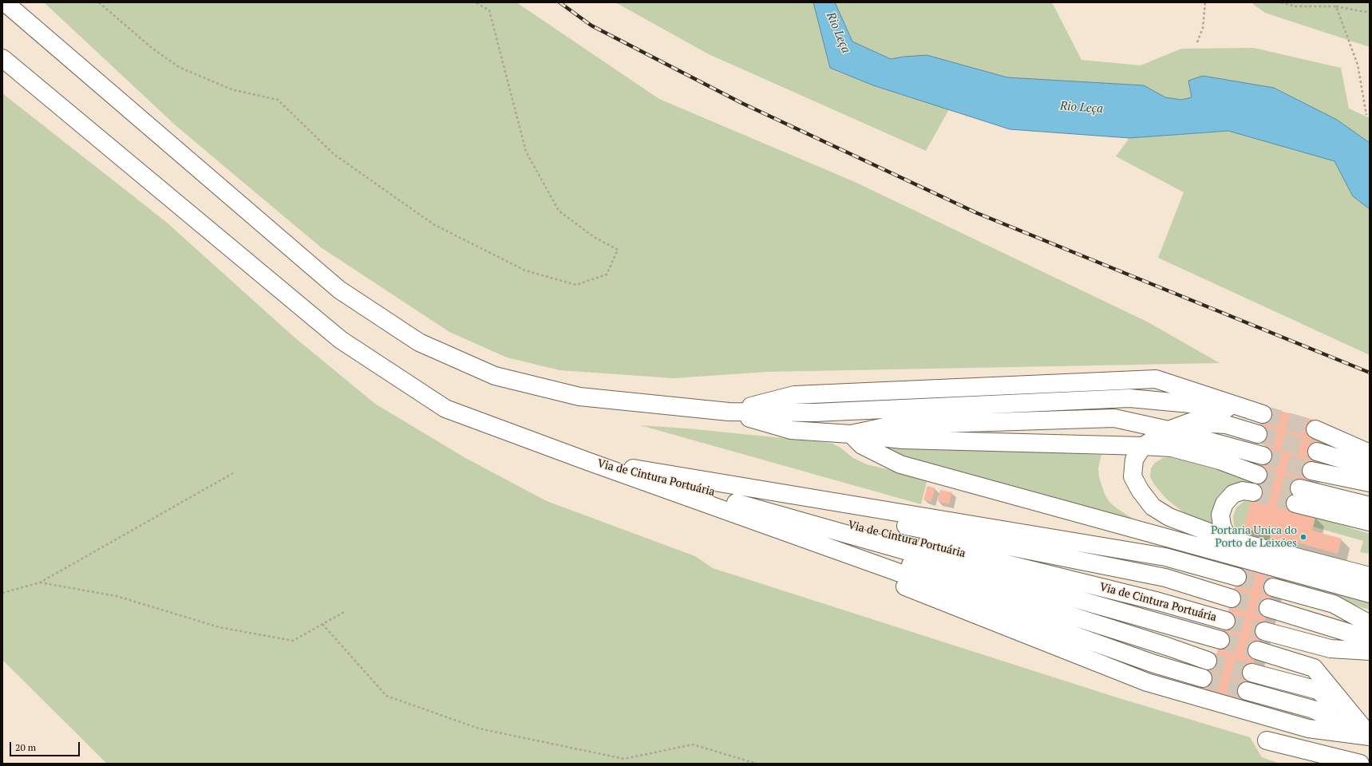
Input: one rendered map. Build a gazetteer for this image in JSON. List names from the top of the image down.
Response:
{
  "streets": {
    "lane": ["Via de Cintura Portuária"]
  },
  "water": ["Rio Leça"],
  "places": ["Portaria Unica do Porto de Leixões"],
  "scale_bar": "20 m"
}
